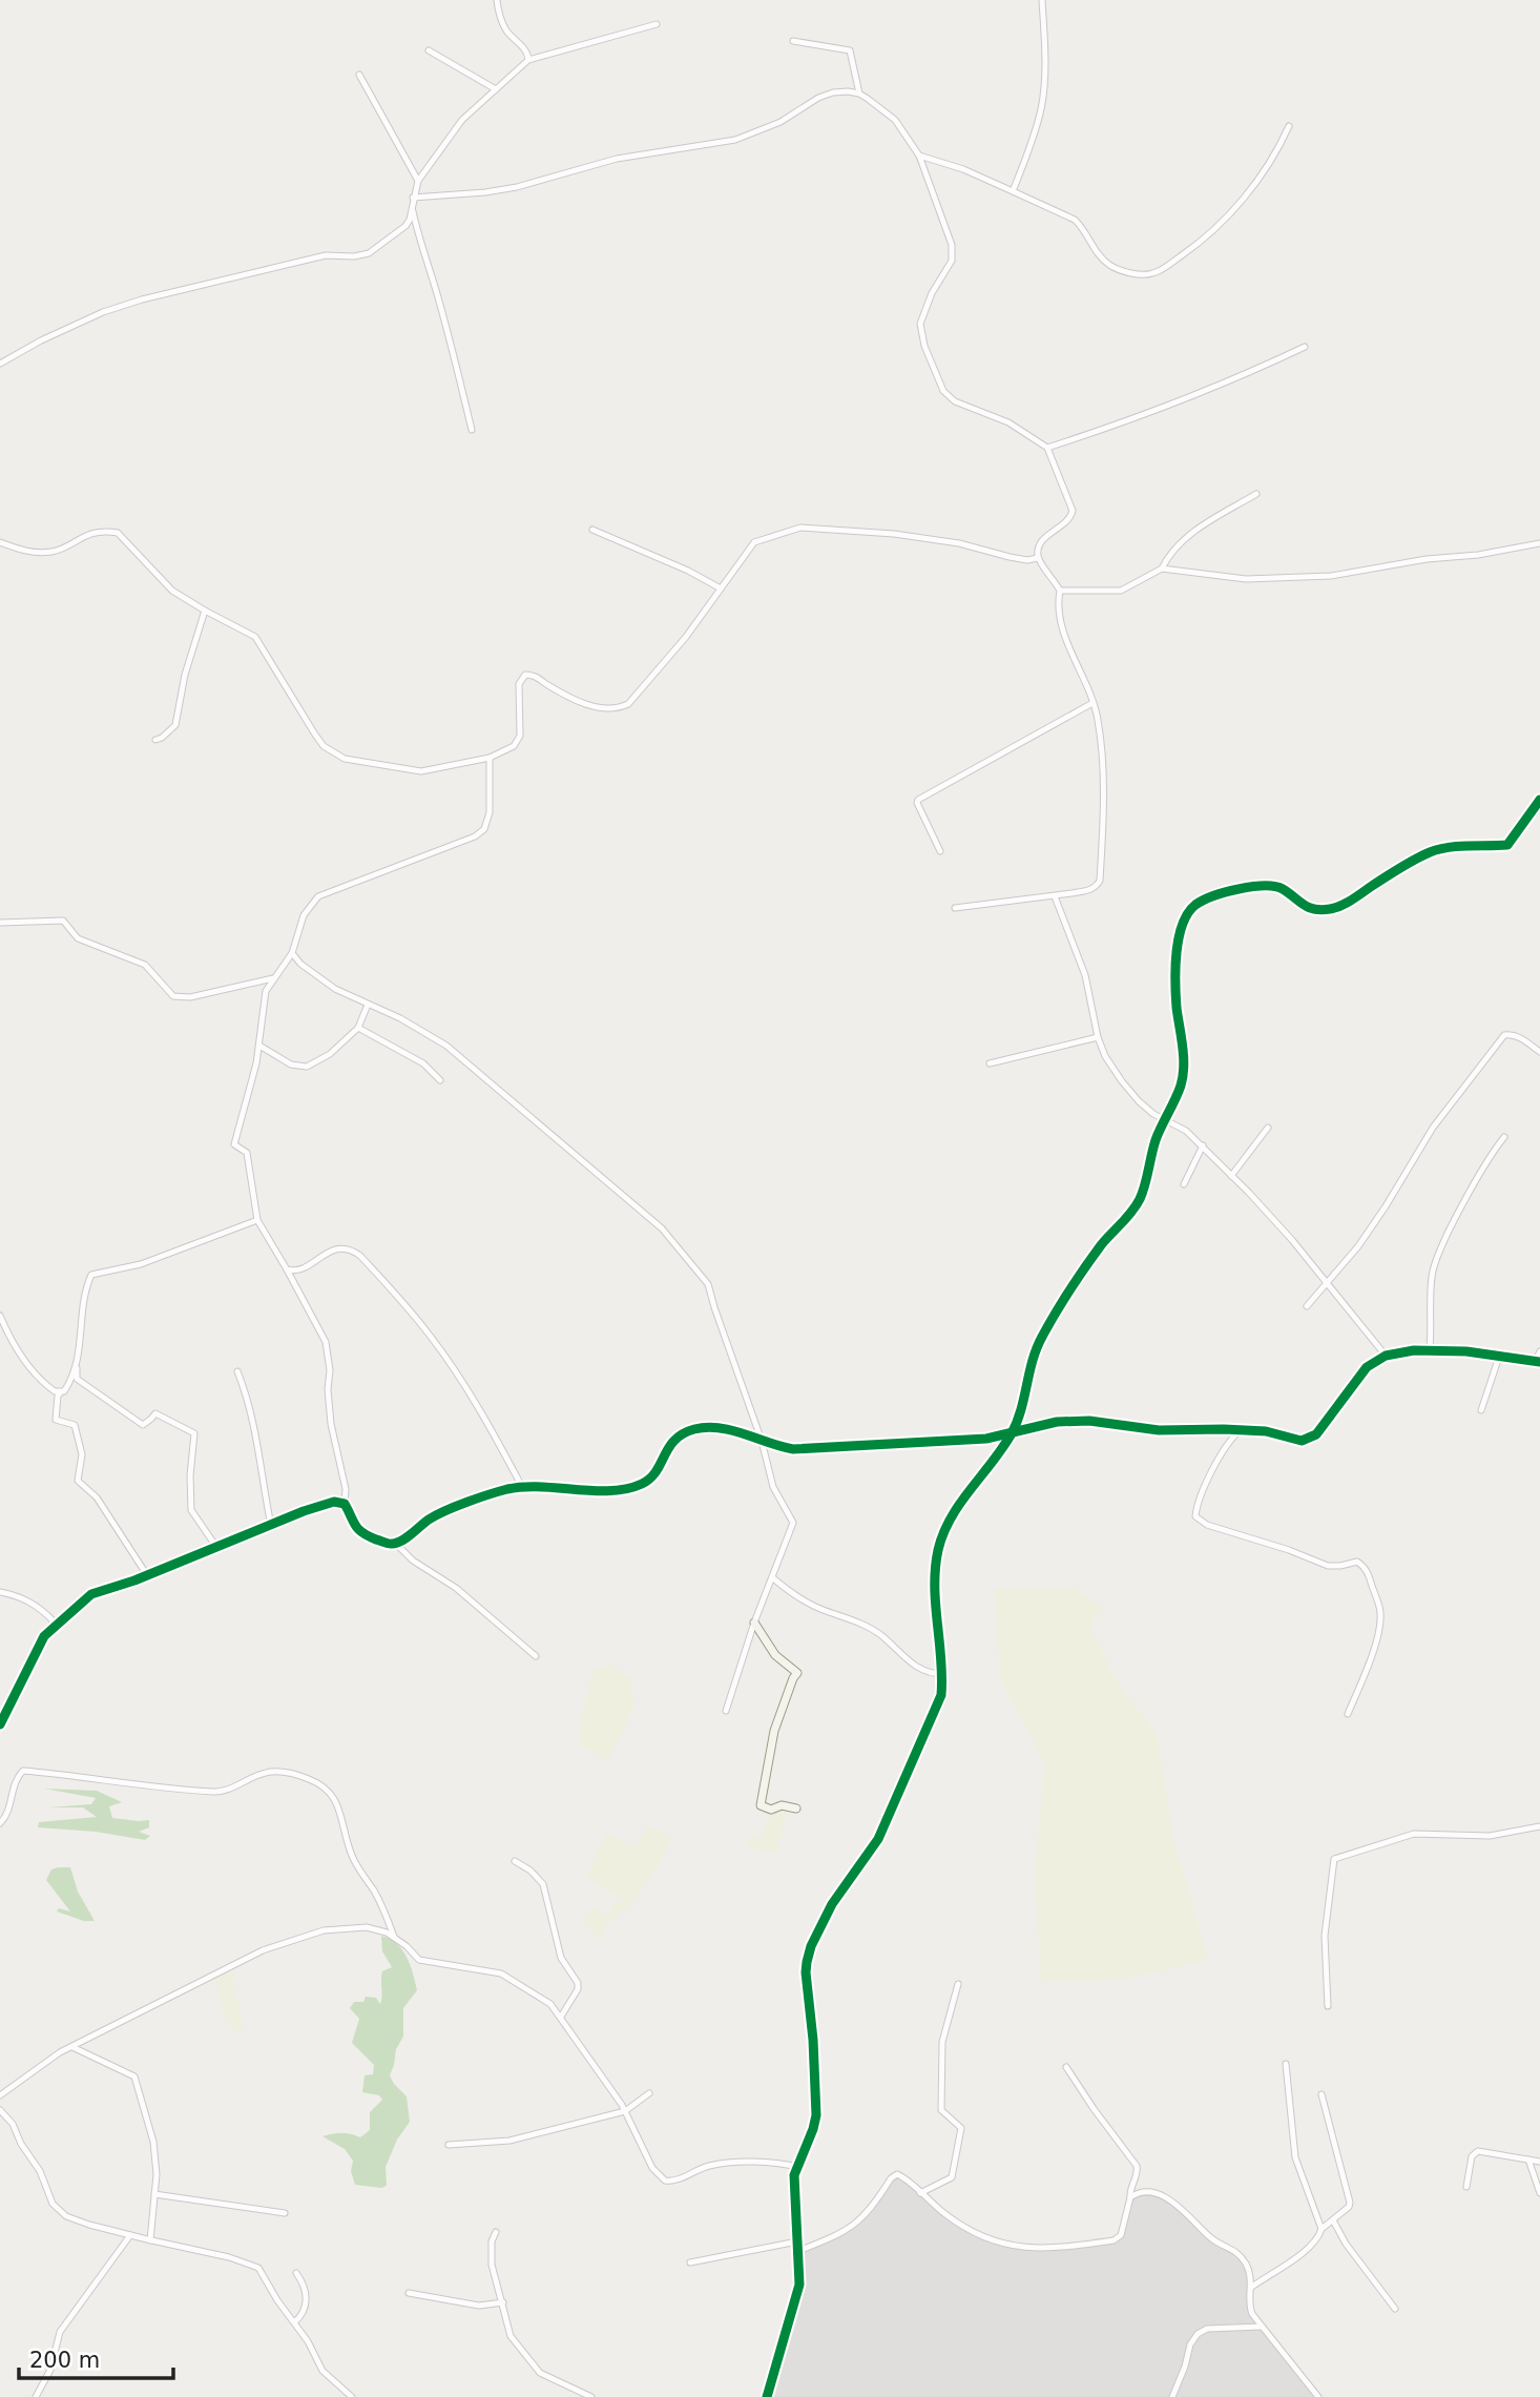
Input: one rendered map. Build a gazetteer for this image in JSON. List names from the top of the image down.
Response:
{
  "scale_bar": "200 m"
}
